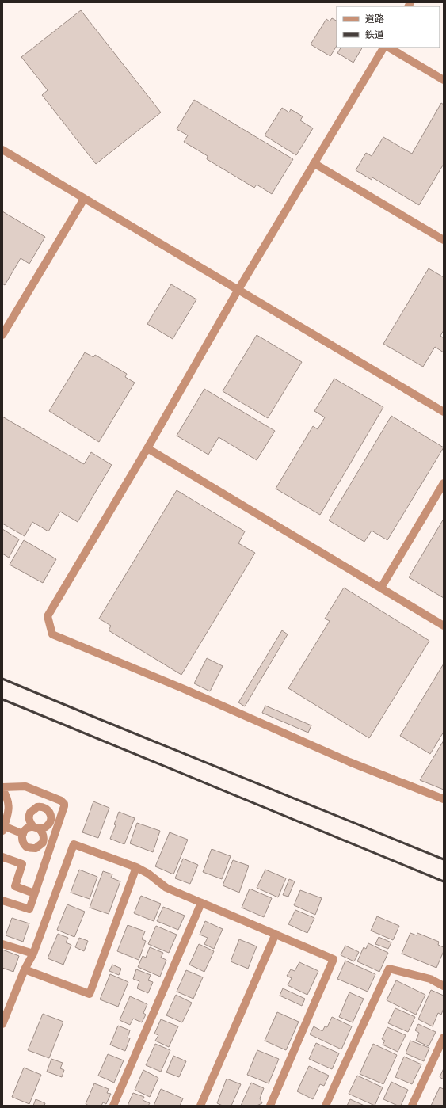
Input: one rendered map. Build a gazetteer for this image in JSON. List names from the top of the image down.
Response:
{
  "legend": ["道路", "鉄道"]
}
